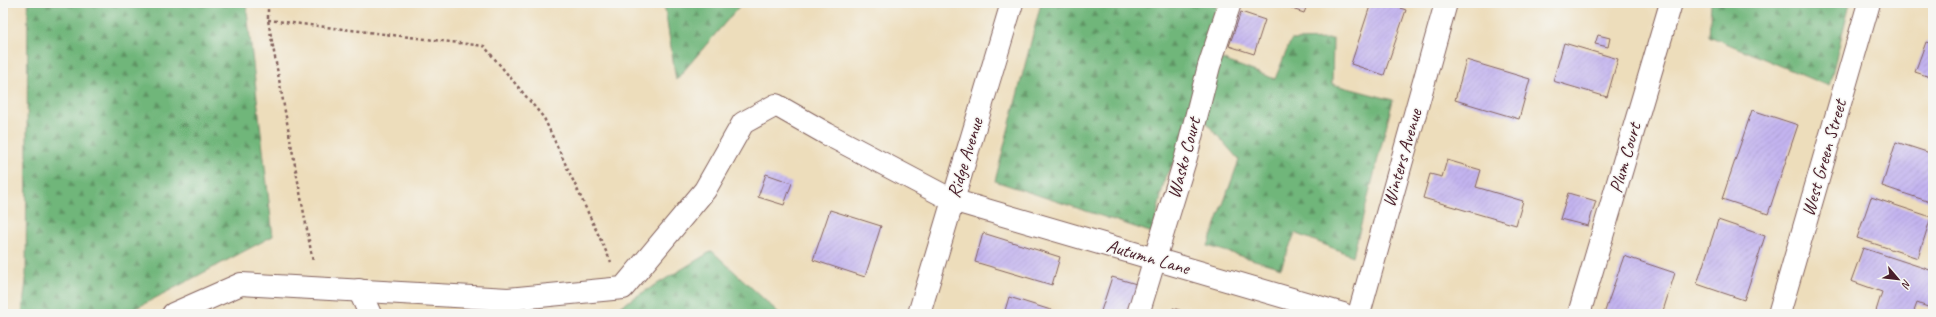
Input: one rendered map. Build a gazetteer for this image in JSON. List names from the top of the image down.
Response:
{
  "streets": {
    "street": [
      "Ridge Avenue",
      "Wasko Court",
      "Winters Avenue",
      "Plum Court",
      "West Green Street",
      "Autumn Lane"
    ]
  },
  "crossings": [
    ["Ridge Avenue", "Autumn Lane"],
    ["Wasko Court", "Autumn Lane"]
  ],
  "north": "bottom right"
}
